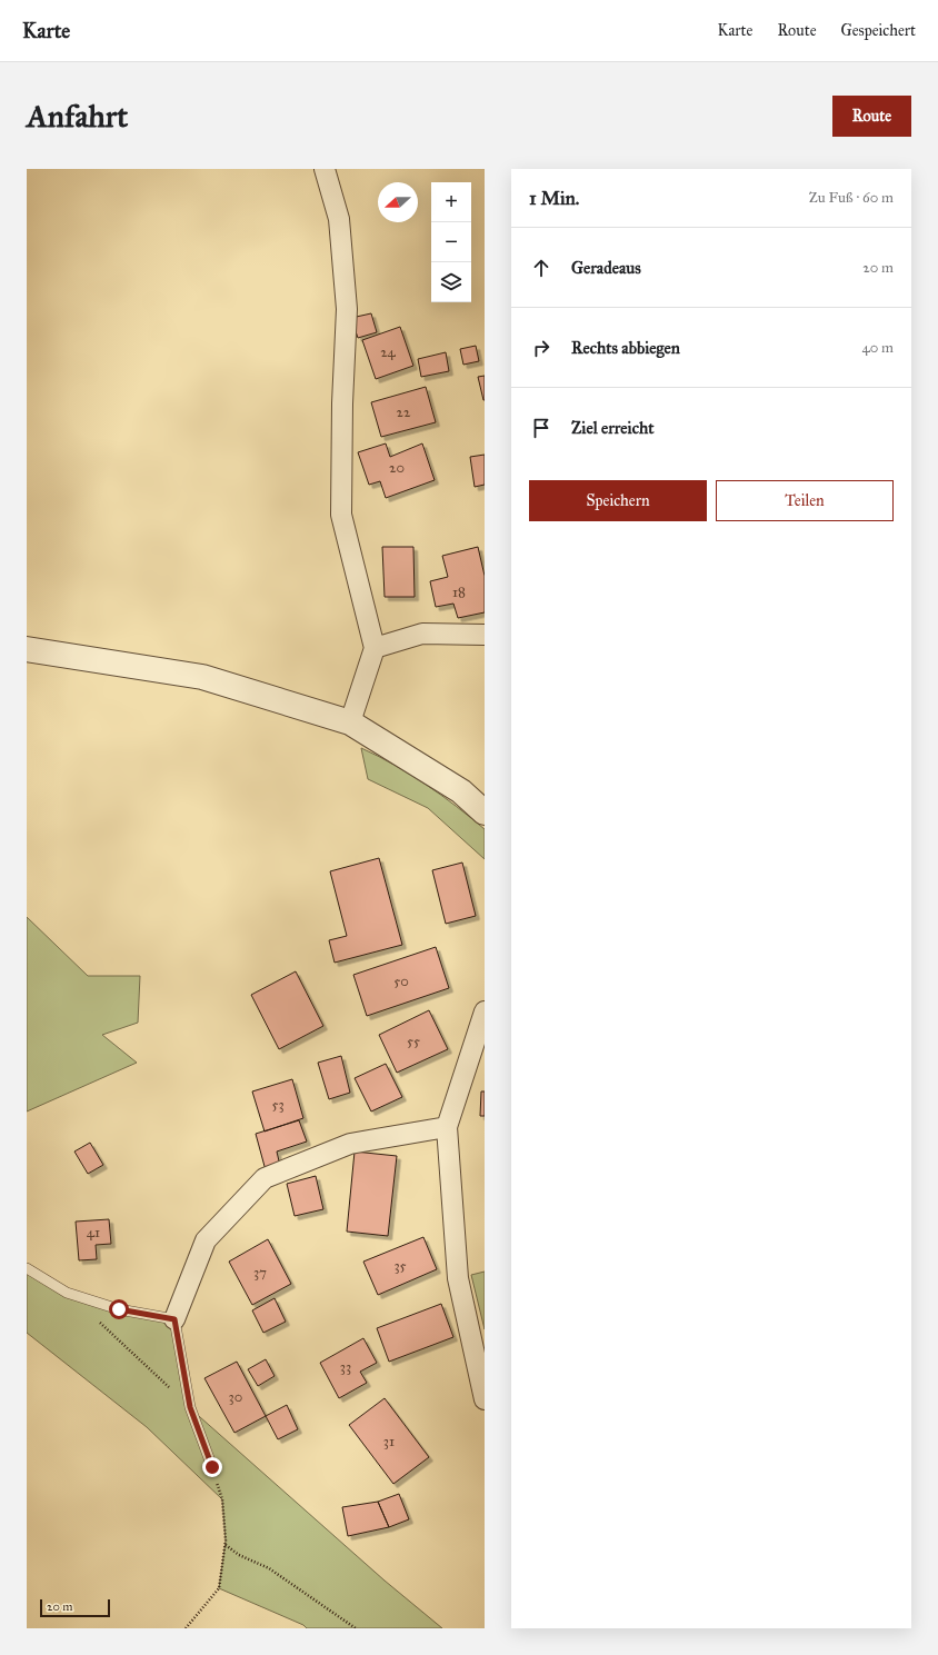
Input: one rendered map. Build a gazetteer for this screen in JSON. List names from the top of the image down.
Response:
{
  "house_numbers": [
    "24",
    "22",
    "20",
    "18",
    "50",
    "55",
    "53",
    "41",
    "35",
    "37",
    "33",
    "30",
    "31"
  ],
  "scale_bar": "20 m",
  "north": "left",
  "page": {
    "header": "Karte",
    "nav": ["Karte", "Route", "Gespeichert"],
    "buttons": [
      "Route",
      ["Speichern", "Teilen"]
    ],
    "title": "Anfahrt",
    "heading": ["1 Min.", "Zu Fuß · 60 m"],
    "map_buttons": ["+", "−"],
    "list": [
      ["Geradeaus", "20 m"],
      ["Rechts abbiegen", "40 m"],
      "Ziel erreicht"
    ],
    "scale": "20 m"
  }
}
